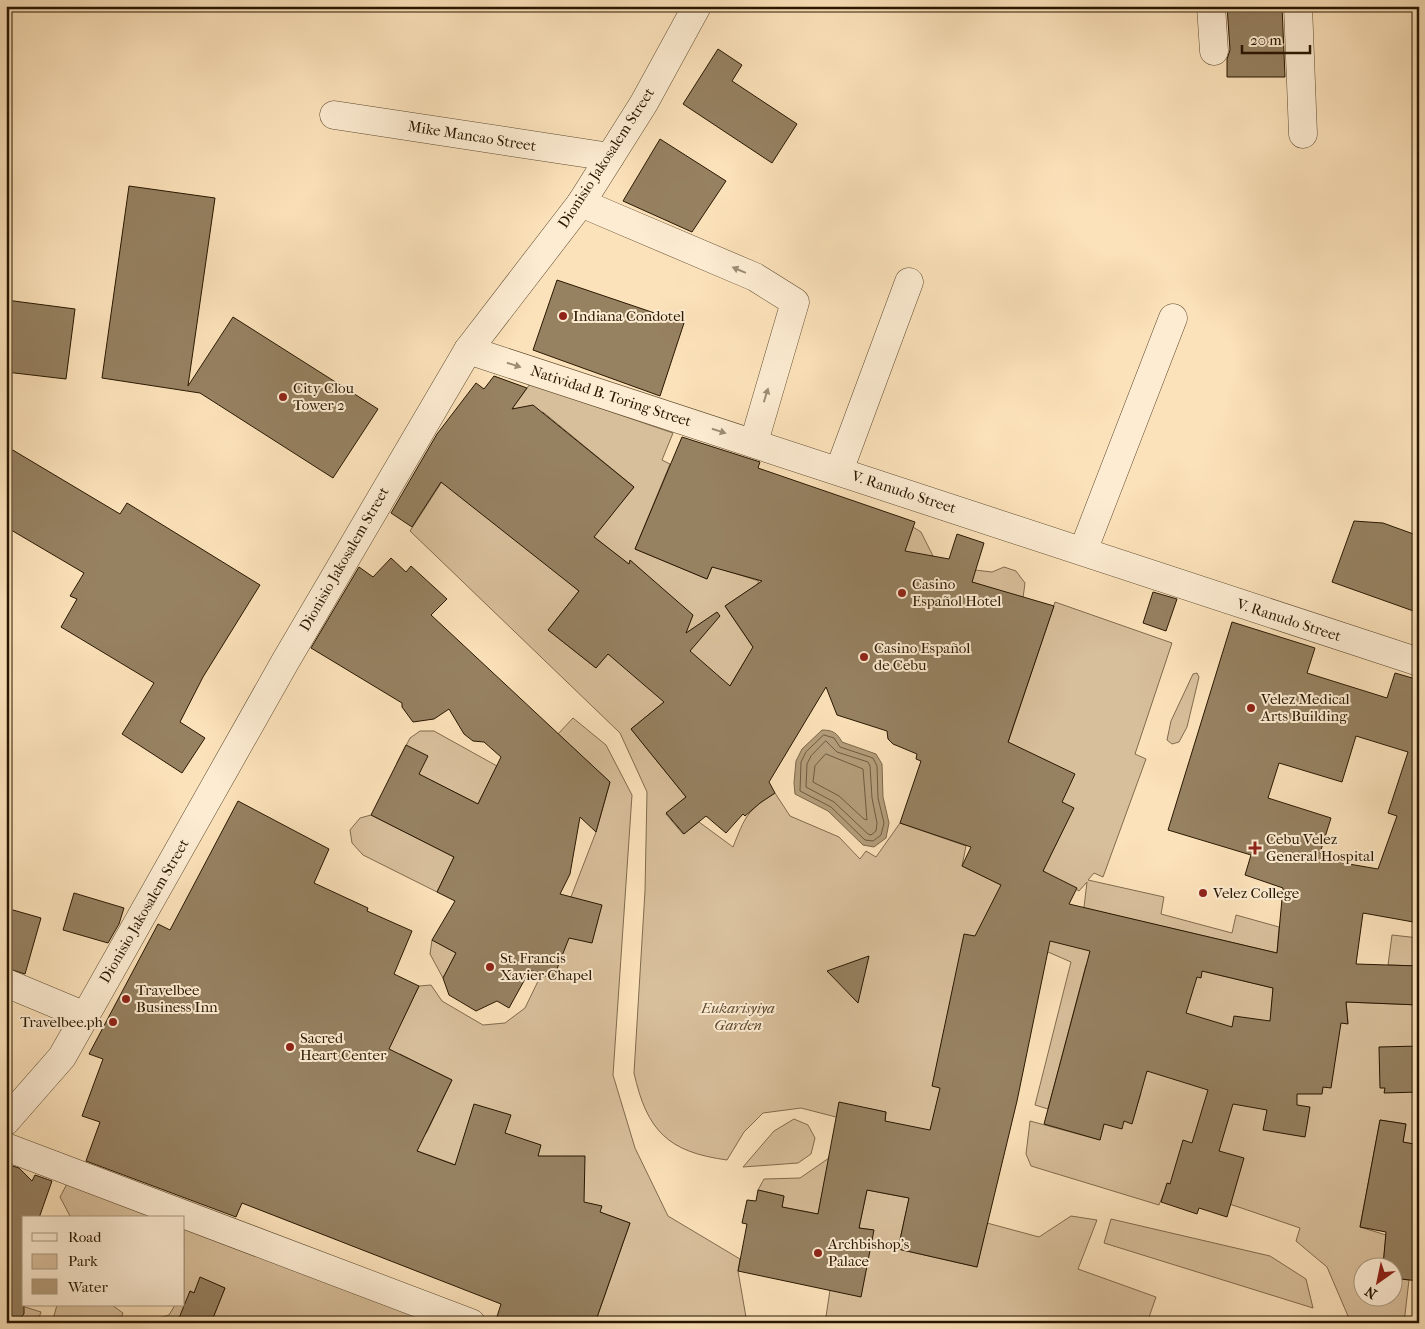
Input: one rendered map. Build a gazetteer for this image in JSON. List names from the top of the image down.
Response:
{
  "streets": {
    "street": [
      "Mike Mancao Street",
      "Dionisio Jakosalem Street",
      "Natividad B. Toring Street",
      "V. Ranudo Street"
    ]
  },
  "crossings": [
    ["Mike Mancao Street", "Dionisio Jakosalem Street"],
    ["Dionisio Jakosalem Street", "Natividad B. Toring Street"],
    ["Natividad B. Toring Street", "V. Ranudo Street"]
  ],
  "one_way": ["Natividad B. Toring Street"],
  "parks": ["Eukarisyiya Garden"],
  "places": {
    "other": [
      "Indiana Condotel",
      "City Clou Tower 2",
      "Casino Español Hotel",
      "Casino Español de Cebu",
      "Velez Medical Arts Building",
      "Velez College",
      "St. Francis Xavier Chapel",
      "Travelbee Business Inn",
      "Travelbee.ph",
      "Sacred Heart Center",
      "Archbishop's Palace"
    ],
    "health": ["Cebu Velez General Hospital"]
  },
  "legend": ["Road", "Park", "Water"],
  "scale_bar": "20 m",
  "north": "bottom left"
}
